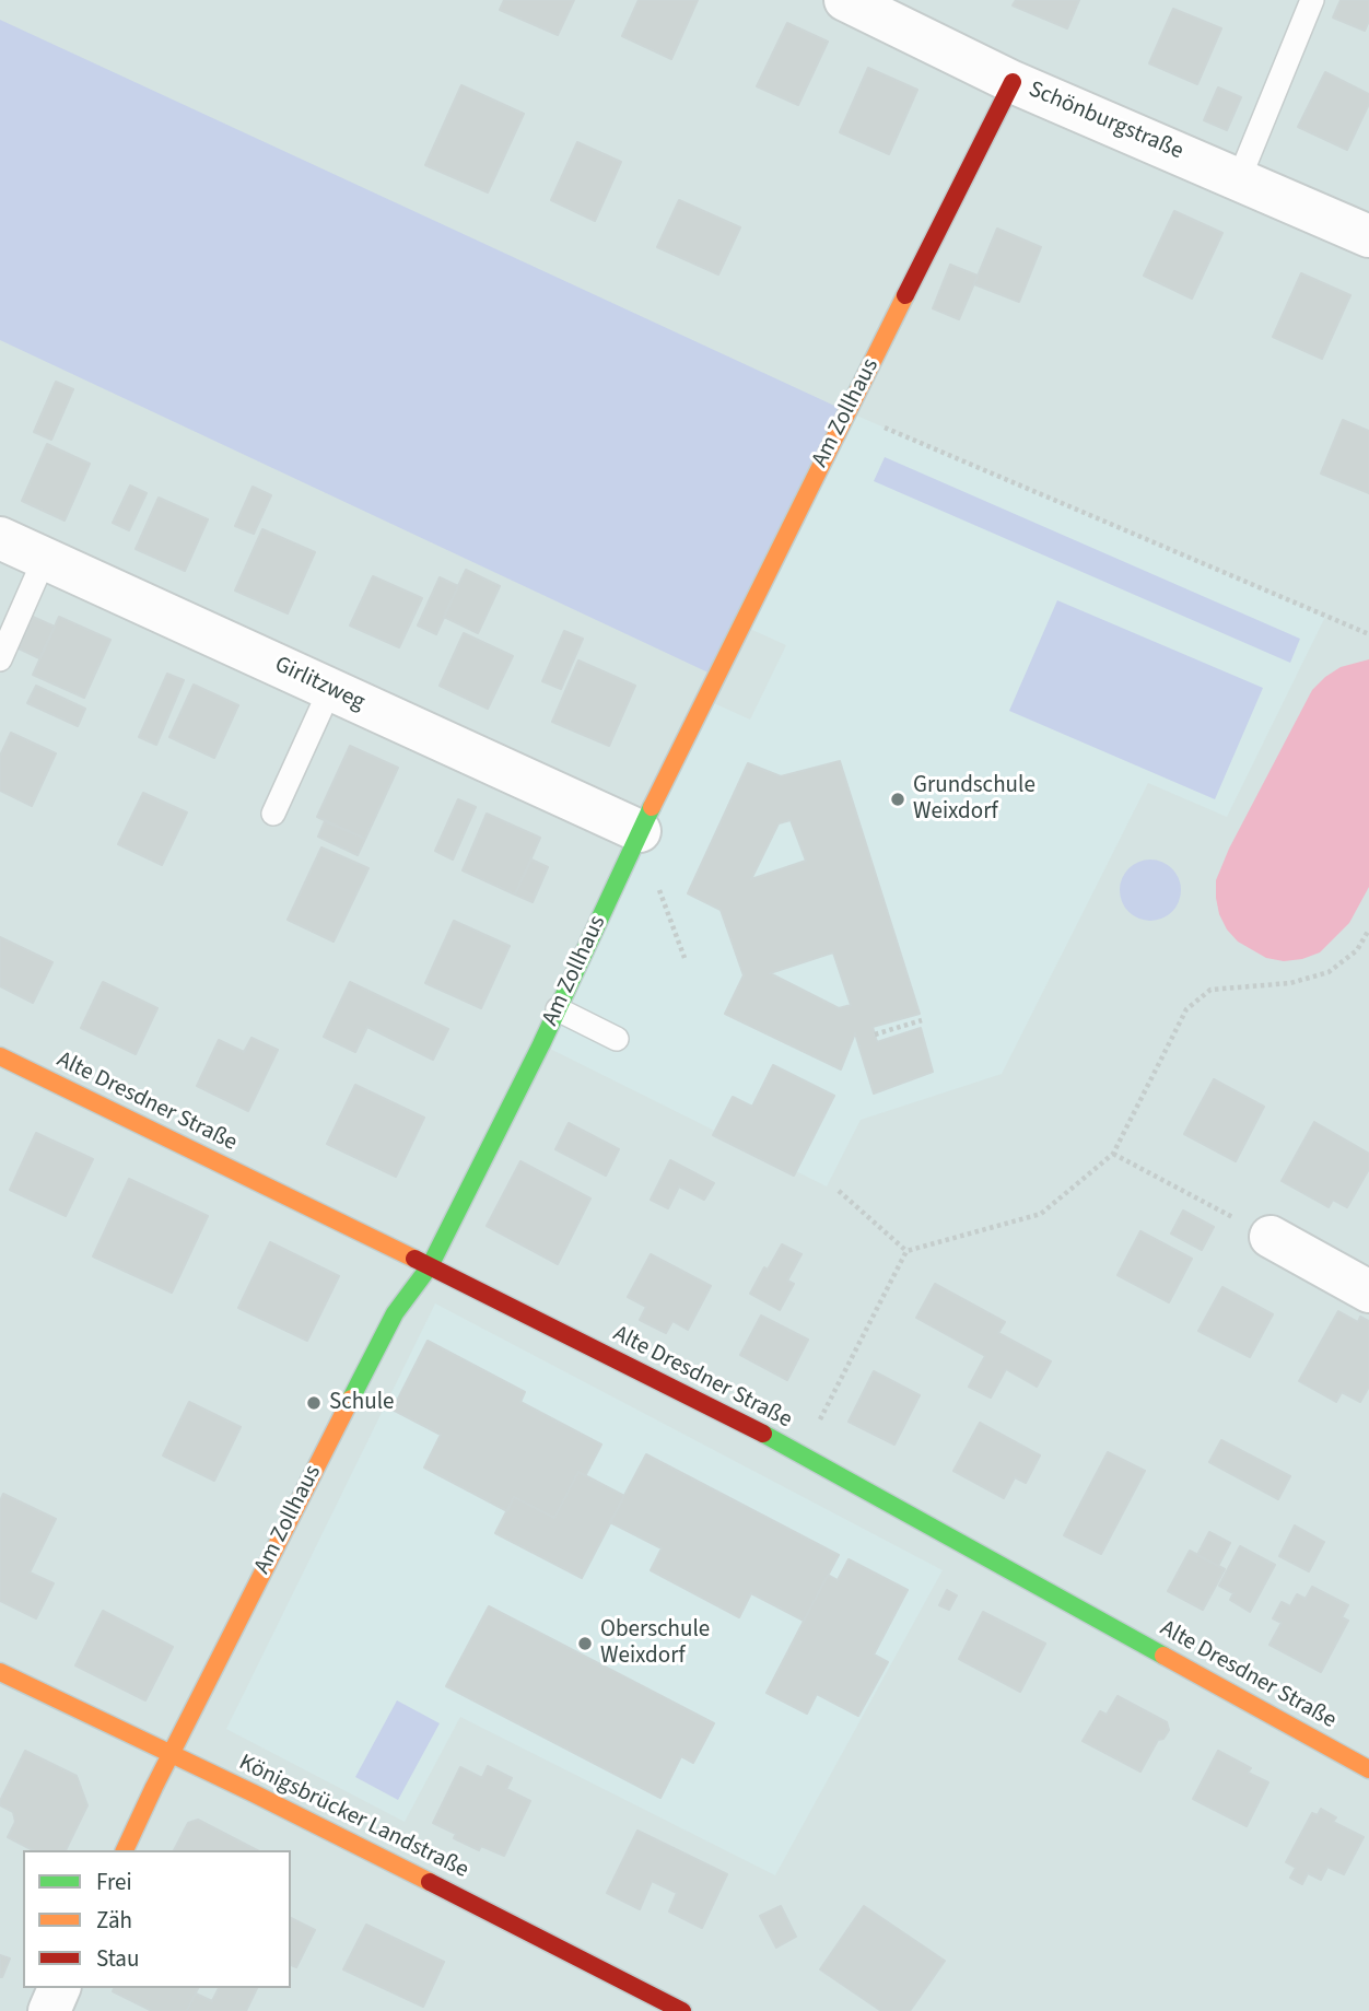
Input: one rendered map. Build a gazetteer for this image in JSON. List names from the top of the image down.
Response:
{
  "streets": {
    "street": [
      "Schönburgstraße",
      "Am Zollhaus",
      "Girlitzweg",
      "Alte Dresdner Straße",
      "Königsbrücker Landstraße"
    ]
  },
  "crossings": [
    ["Schönburgstraße", "Am Zollhaus"],
    ["Am Zollhaus", "Girlitzweg"],
    ["Am Zollhaus", "Alte Dresdner Straße"],
    ["Am Zollhaus", "Königsbrücker Landstraße"]
  ],
  "places": ["Grundschule Weixdorf", "Schule", "Oberschule Weixdorf"],
  "legend": ["Frei", "Zäh", "Stau"]
}
